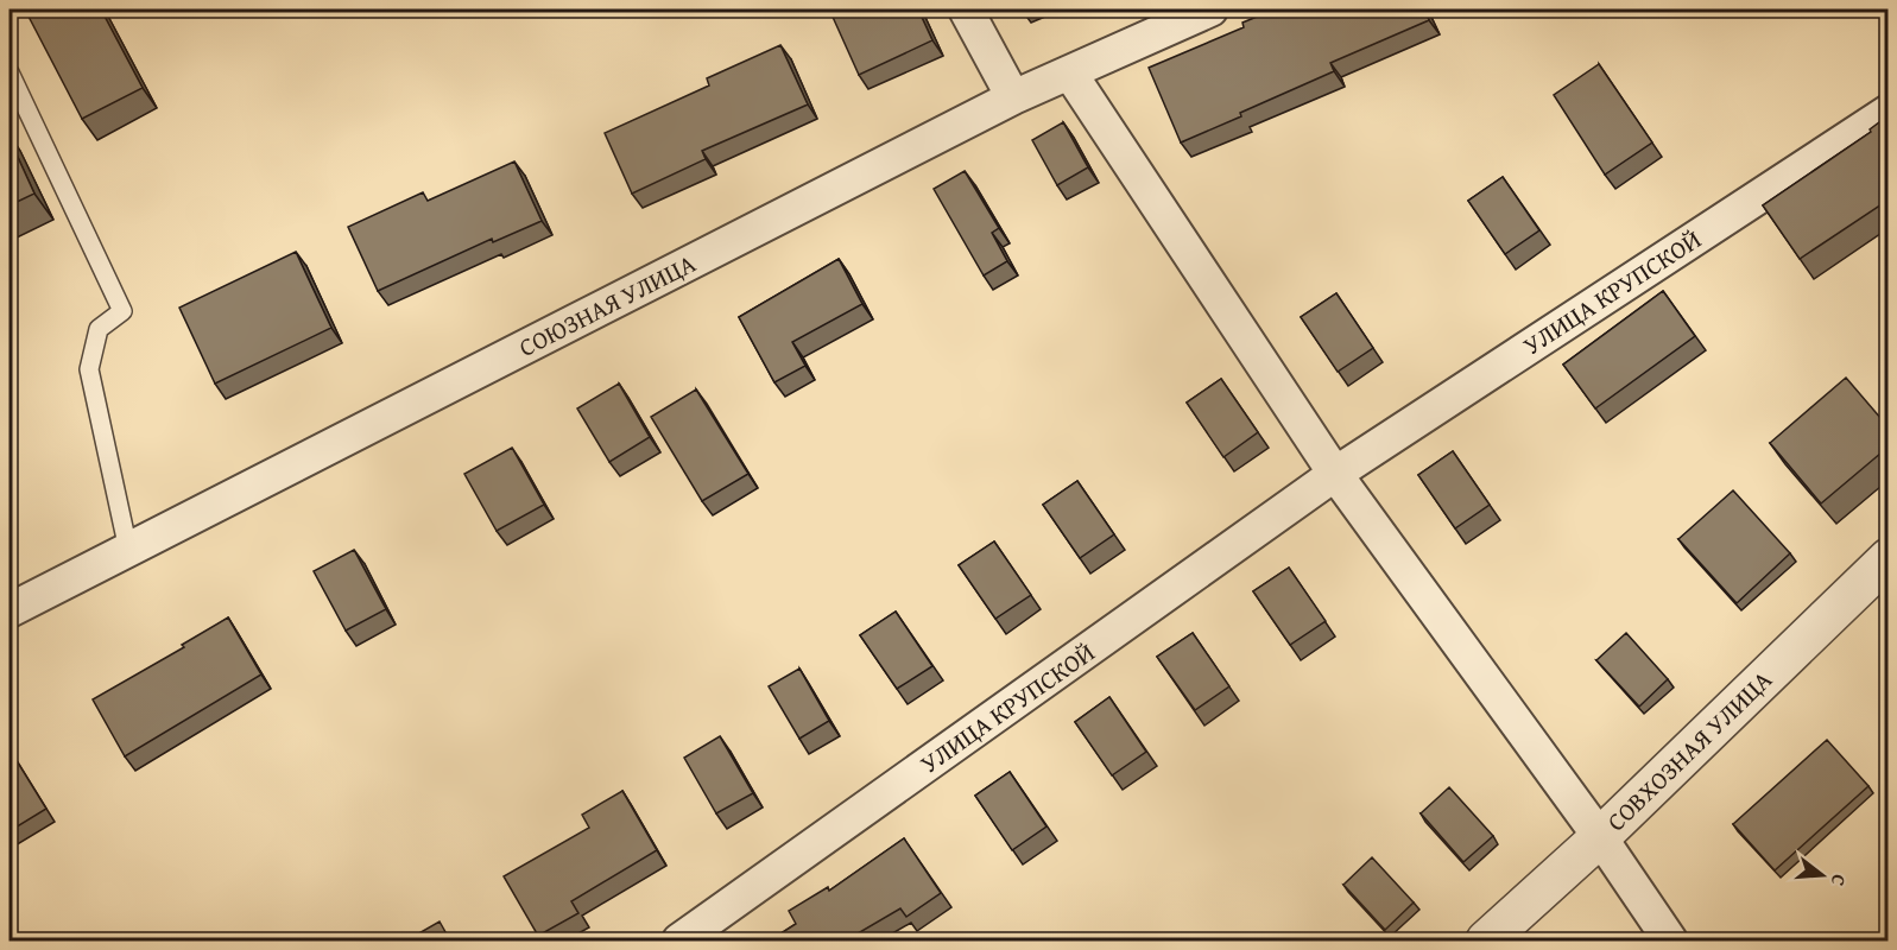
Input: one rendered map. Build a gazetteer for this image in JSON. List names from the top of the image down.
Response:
{
  "streets": {
    "street": ["УЛИЦА КРУПСКОЙ", "СОЮЗНАЯ УЛИЦА", "СОВХОЗНАЯ УЛИЦА"]
  },
  "north": "right"
}
